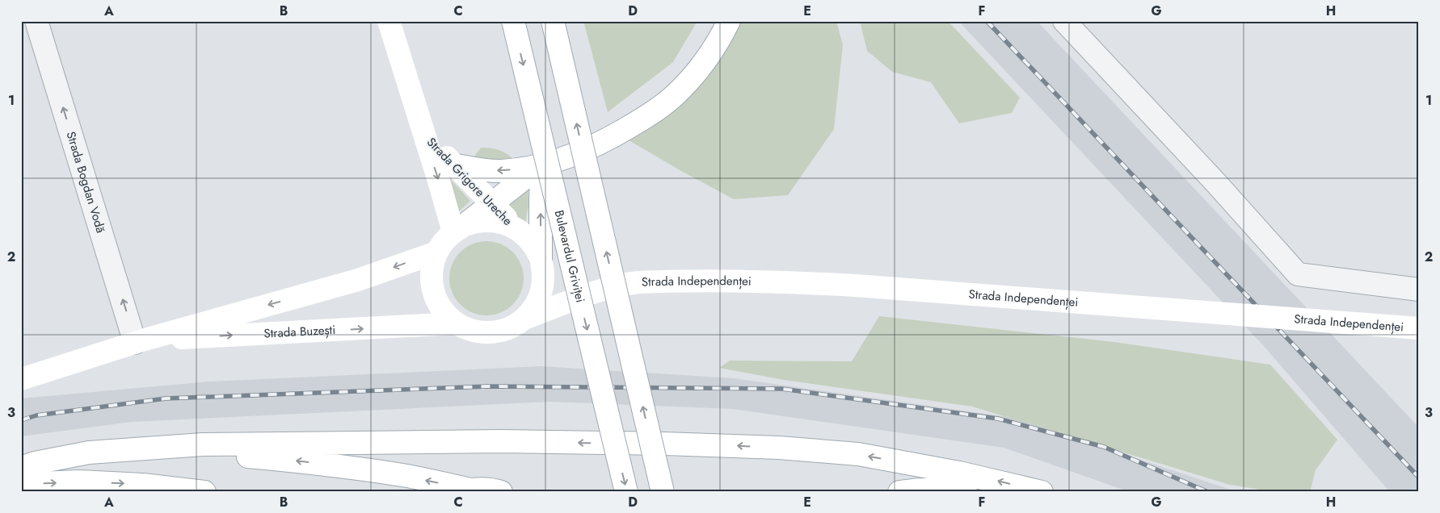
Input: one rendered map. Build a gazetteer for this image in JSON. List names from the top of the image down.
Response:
{
  "streets": {
    "main road": [
      "Strada Grigore Ureche",
      "Bulevardul Griviței",
      "Strada Independenței",
      "Strada Buzești"
    ],
    "street": ["Strada Bogdan Vodă"]
  },
  "crossings": [
    ["Strada Grigore Ureche", "Strada Independenței"],
    ["Strada Grigore Ureche", "Strada Buzești"],
    ["Strada Bogdan Vodă", "Strada Buzești"],
    ["Strada Independenței", "Strada Buzești"]
  ],
  "one_way": ["Strada Bogdan Vodă"],
  "grid": {
    "columns": [
      "A",
      "B",
      "C",
      "D",
      "E",
      "F",
      "G",
      "H"
    ],
    "rows": ["1", "2", "3"]
  }
}
